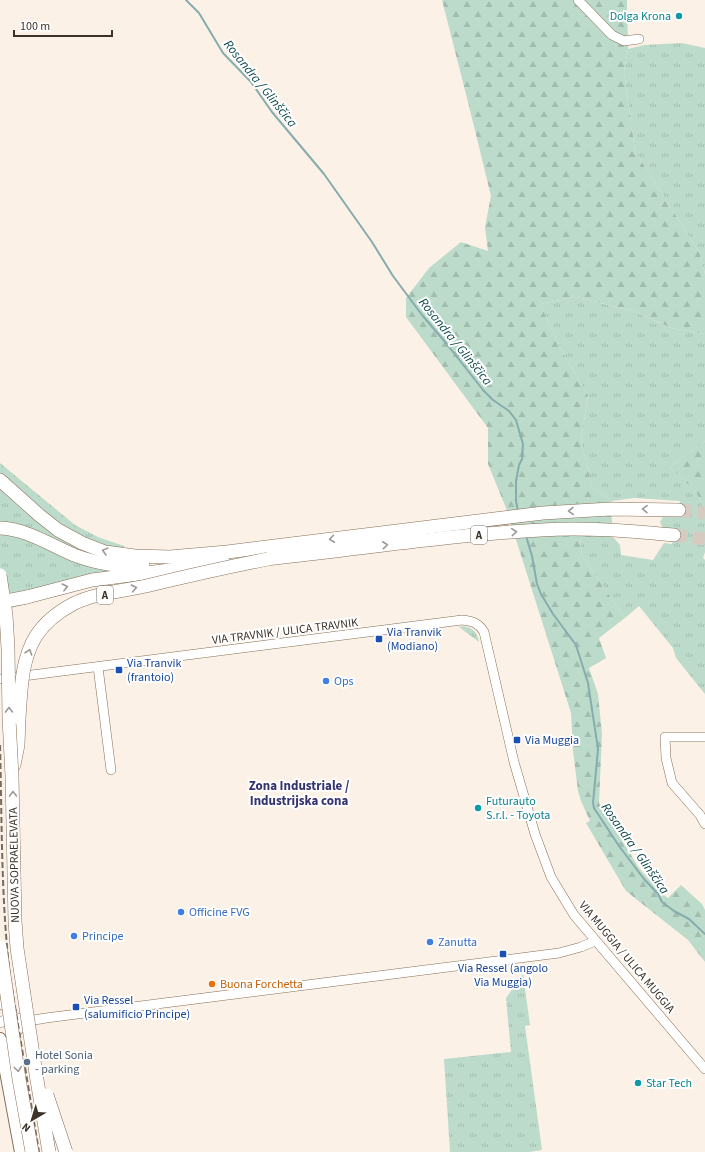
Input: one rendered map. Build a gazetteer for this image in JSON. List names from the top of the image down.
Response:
{
  "streets": {
    "highway": ["A", "NUOVA SOPRAELEVATA"],
    "street": ["VIA TRAVNIK / ULICA TRAVNIK", "VIA MUGGIA / ULICA MUGGIA"]
  },
  "crossings": [
    ["A", "NUOVA SOPRAELEVATA"],
    ["VIA TRAVNIK / ULICA TRAVNIK", "VIA MUGGIA / ULICA MUGGIA"]
  ],
  "one_way": ["NUOVA SOPRAELEVATA"],
  "districts": ["Zona Industriale / Industrijska cona"],
  "water": ["Rosandra / Glinščica"],
  "places": {
    "other": [
      "Dolga Krona",
      "Ops",
      "Futurauto S.r.l. - Toyota",
      "Officine FVG",
      "Principe",
      "Zanutta",
      "Buona Forchetta",
      "Hotel Sonia - parking",
      "Star Tech"
    ],
    "transit": [
      "Via Tranvik (Modiano)",
      "Via Tranvik (frantoio)",
      "Via Muggia",
      "Via Ressel (angolo Via Muggia)",
      "Via Ressel (salumificio Principe)"
    ]
  },
  "scale_bar": "100 m",
  "north": "bottom left"
}
